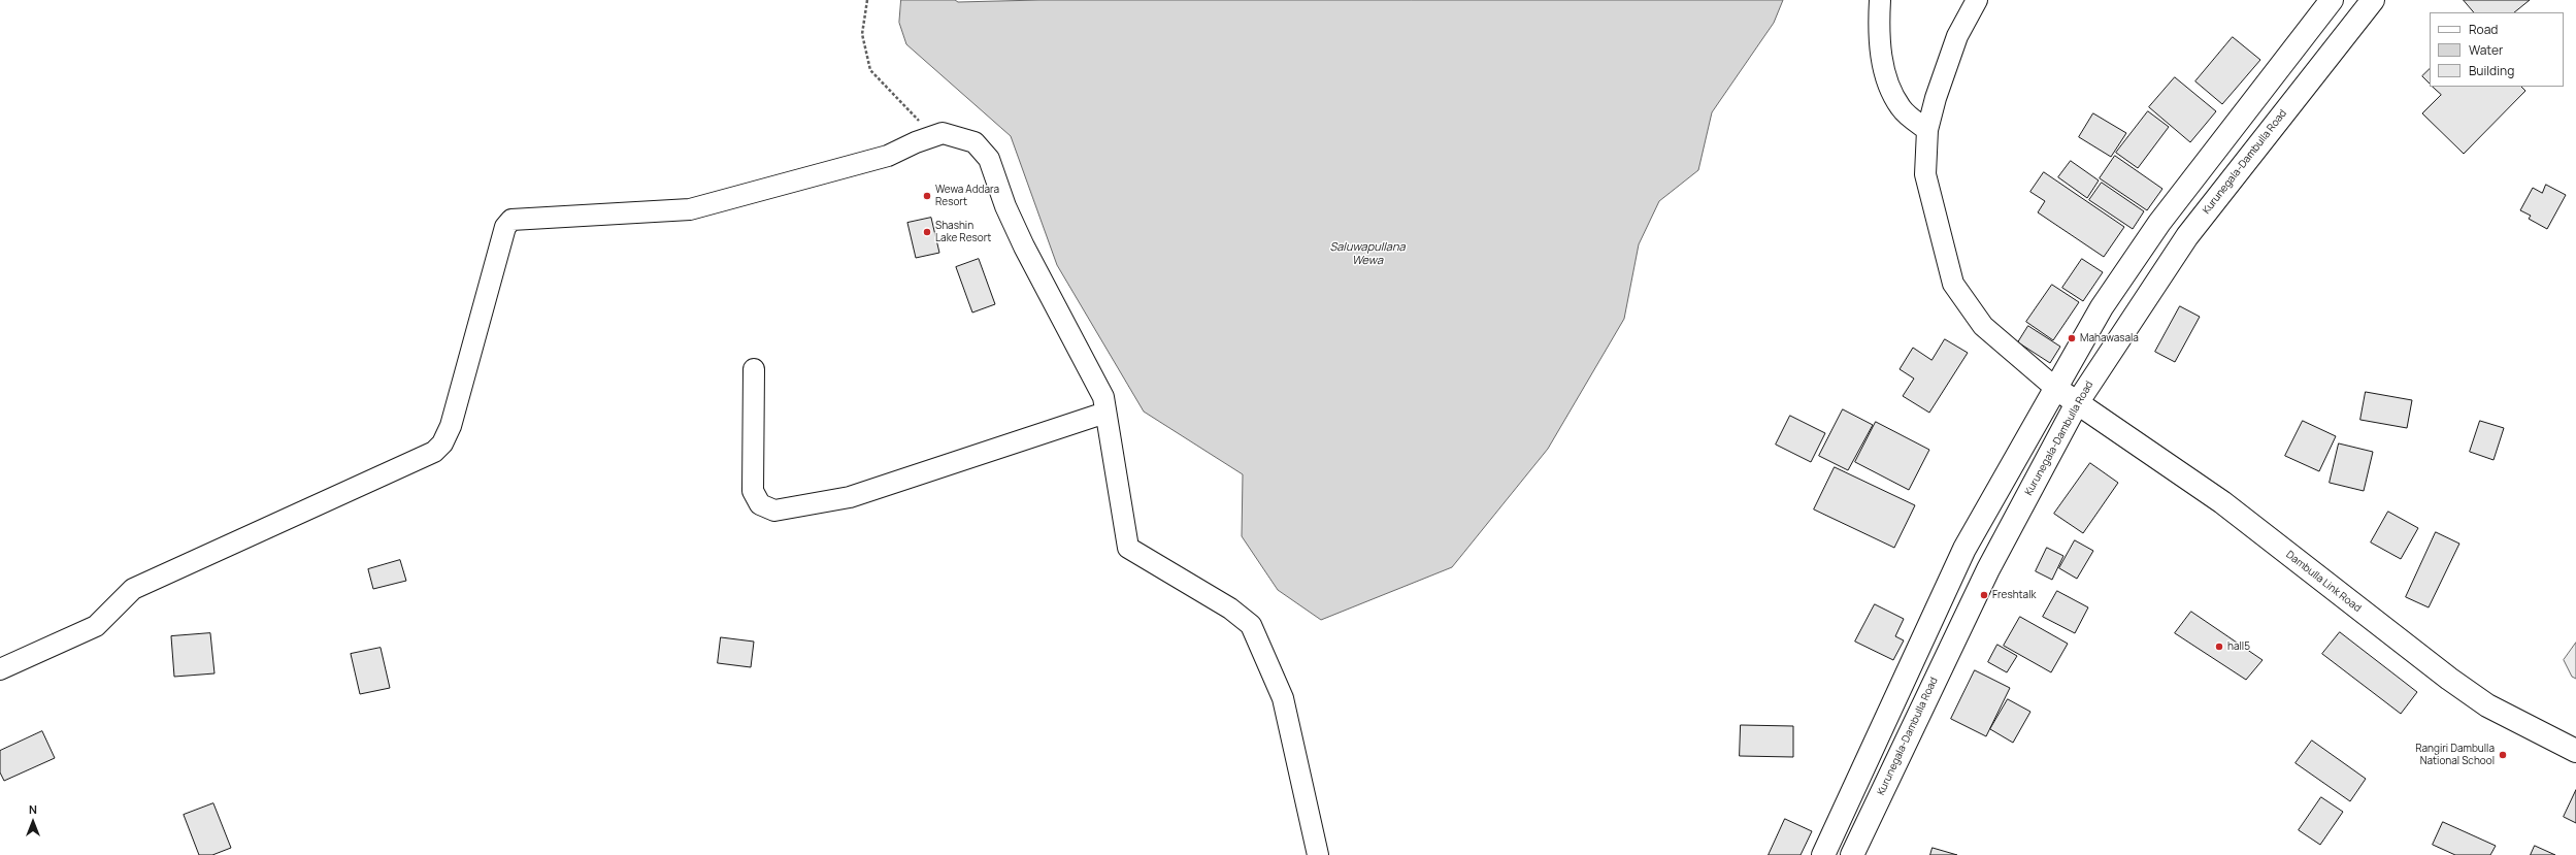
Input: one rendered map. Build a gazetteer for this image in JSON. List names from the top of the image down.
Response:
{
  "streets": {
    "main road": ["Kurunegala-Dambulla Road", "Dambulla Link Road"]
  },
  "crossings": [
    ["Kurunegala-Dambulla Road", "Dambulla Link Road"]
  ],
  "water": ["Saluwapullana Wewa"],
  "places": [
    "Wewa Addara Resort",
    "Shashin Lake Resort",
    "Mahawasala",
    "Freshtalk",
    "hall5",
    "Rangiri Dambulla National School"
  ],
  "legend": ["Road", "Water", "Building"],
  "north": "top"
}
